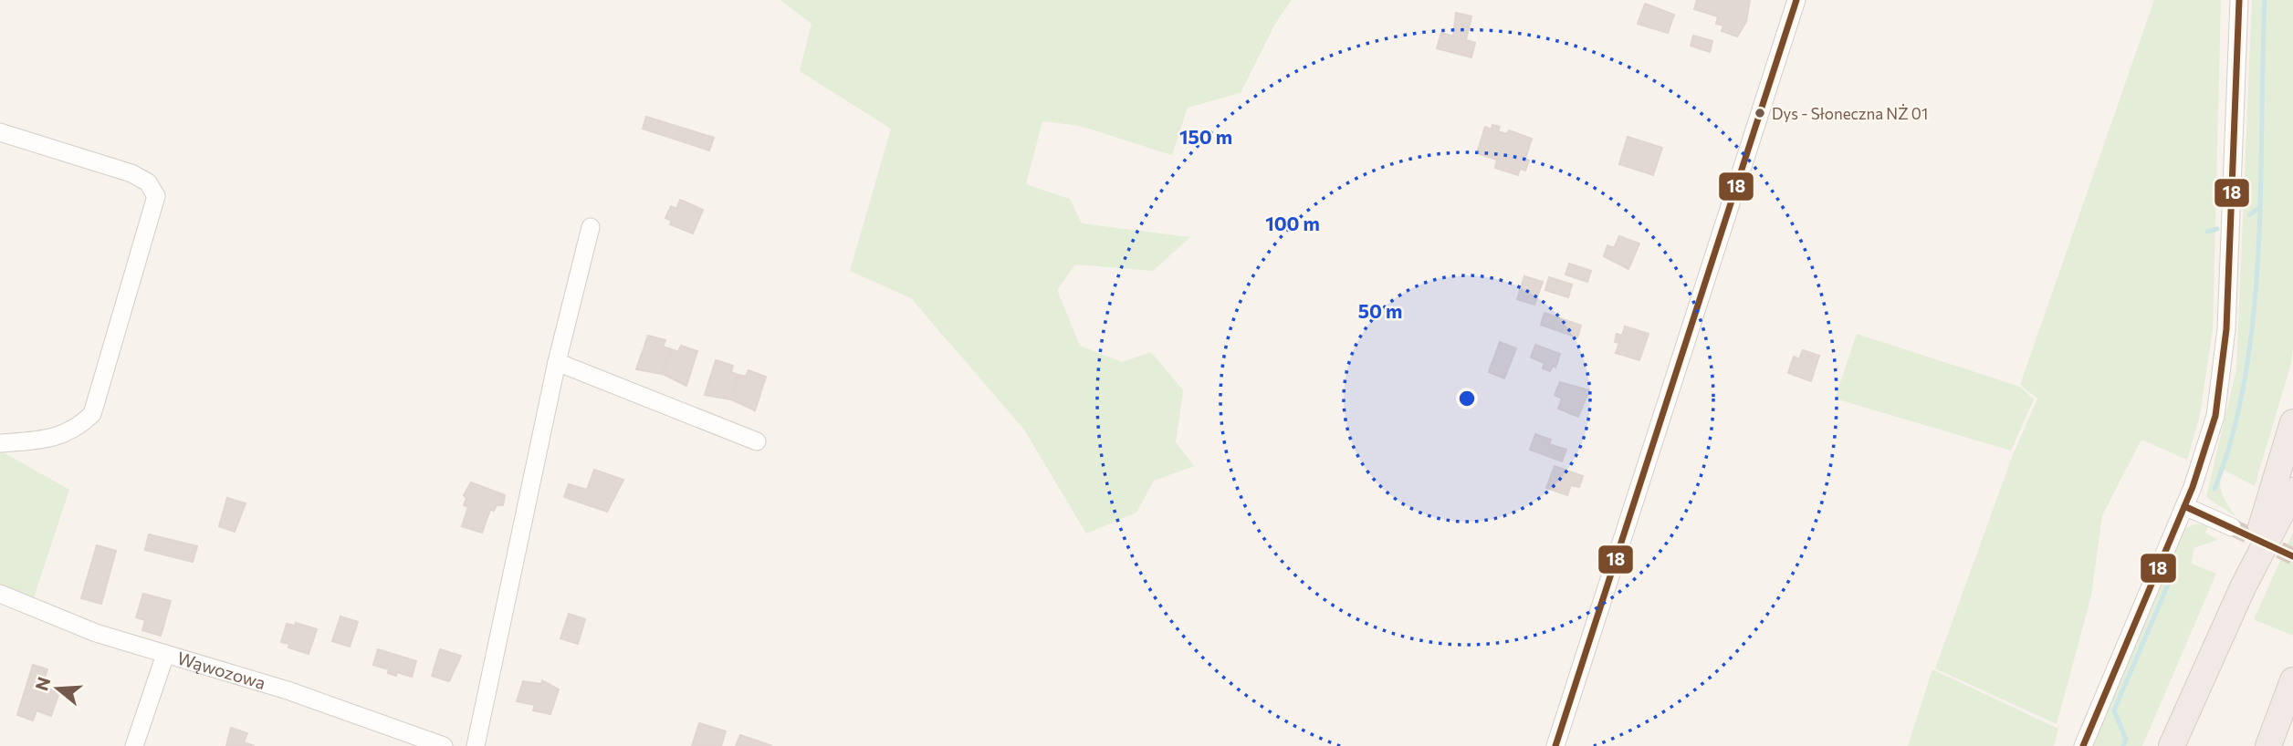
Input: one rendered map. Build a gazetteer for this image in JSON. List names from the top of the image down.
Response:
{
  "streets": {
    "street": ["Wąwozowa"]
  },
  "places": ["Dys - Słoneczna NŻ 01"],
  "lines": ["transit line 18"],
  "north": "left",
  "rings": ["150 m", "100 m", "50 m"]
}
